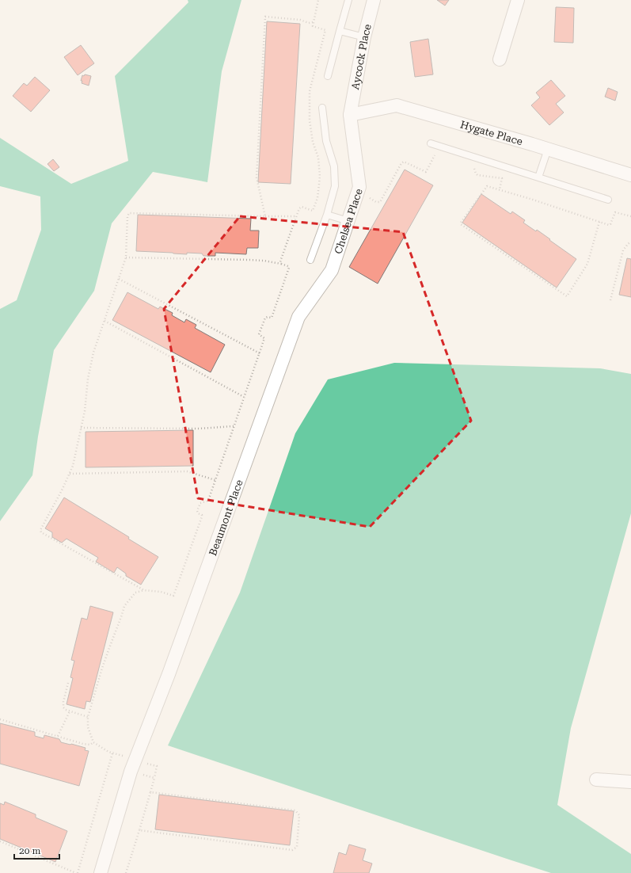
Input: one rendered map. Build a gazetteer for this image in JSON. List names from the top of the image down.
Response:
{
  "streets": {
    "street": [
      "Aycock Place",
      "Hygate Place",
      "Chelsea Place",
      "Beaumont Place"
    ]
  },
  "crossings": [
    ["Aycock Place", "Hygate Place"],
    ["Aycock Place", "Chelsea Place"],
    ["Hygate Place", "Chelsea Place"],
    ["Chelsea Place", "Beaumont Place"]
  ],
  "scale_bar": "20 m"
}
